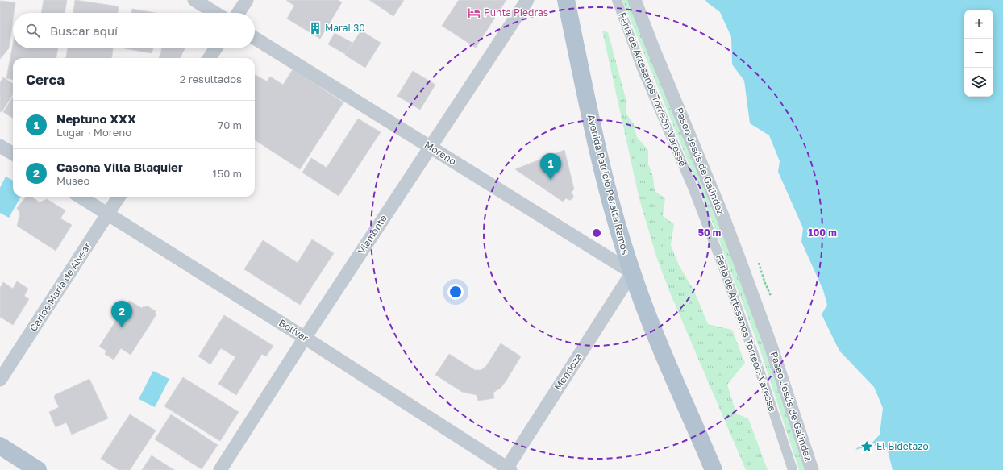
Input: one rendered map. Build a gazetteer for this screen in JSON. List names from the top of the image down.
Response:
{
  "streets": {
    "main road": ["Avenida Patricio Peralta Ramos"],
    "street": [
      "Feria de Artesanos Torreón-Varesse",
      "Moreno",
      "Paseo Jesús de Galindez",
      "Viamonte",
      "Carlos María de Alvear",
      "Bolívar",
      "Mendoza"
    ]
  },
  "crossings": [
    ["Moreno", "Avenida Patricio Peralta Ramos"],
    ["Moreno", "Viamonte"],
    ["Moreno", "Mendoza"],
    ["Avenida Patricio Peralta Ramos", "Mendoza"],
    ["Viamonte", "Bolívar"],
    ["Carlos María de Alvear", "Bolívar"],
    ["Bolívar", "Mendoza"]
  ],
  "places": {
    "hotel": ["Punta Piedras"],
    "building": ["Maral 30"],
    "place": ["El Bidetazo"]
  },
  "page": {
    "map_buttons": ["+", "−"],
    "search": "Buscar aquí",
    "heading": ["Cerca", "2 resultados"],
    "list": [
      {
        "mark": "1",
        "name": "Neptuno XXX",
        "note": "Lugar · Moreno",
        "value": "70 m"
      },
      {
        "mark": "2",
        "name": "Casona Villa Blaquier",
        "note": "Museo",
        "value": "150 m"
      }
    ],
    "pins": ["1", "2"]
  },
  "rings": ["50 m", "100 m"]
}
